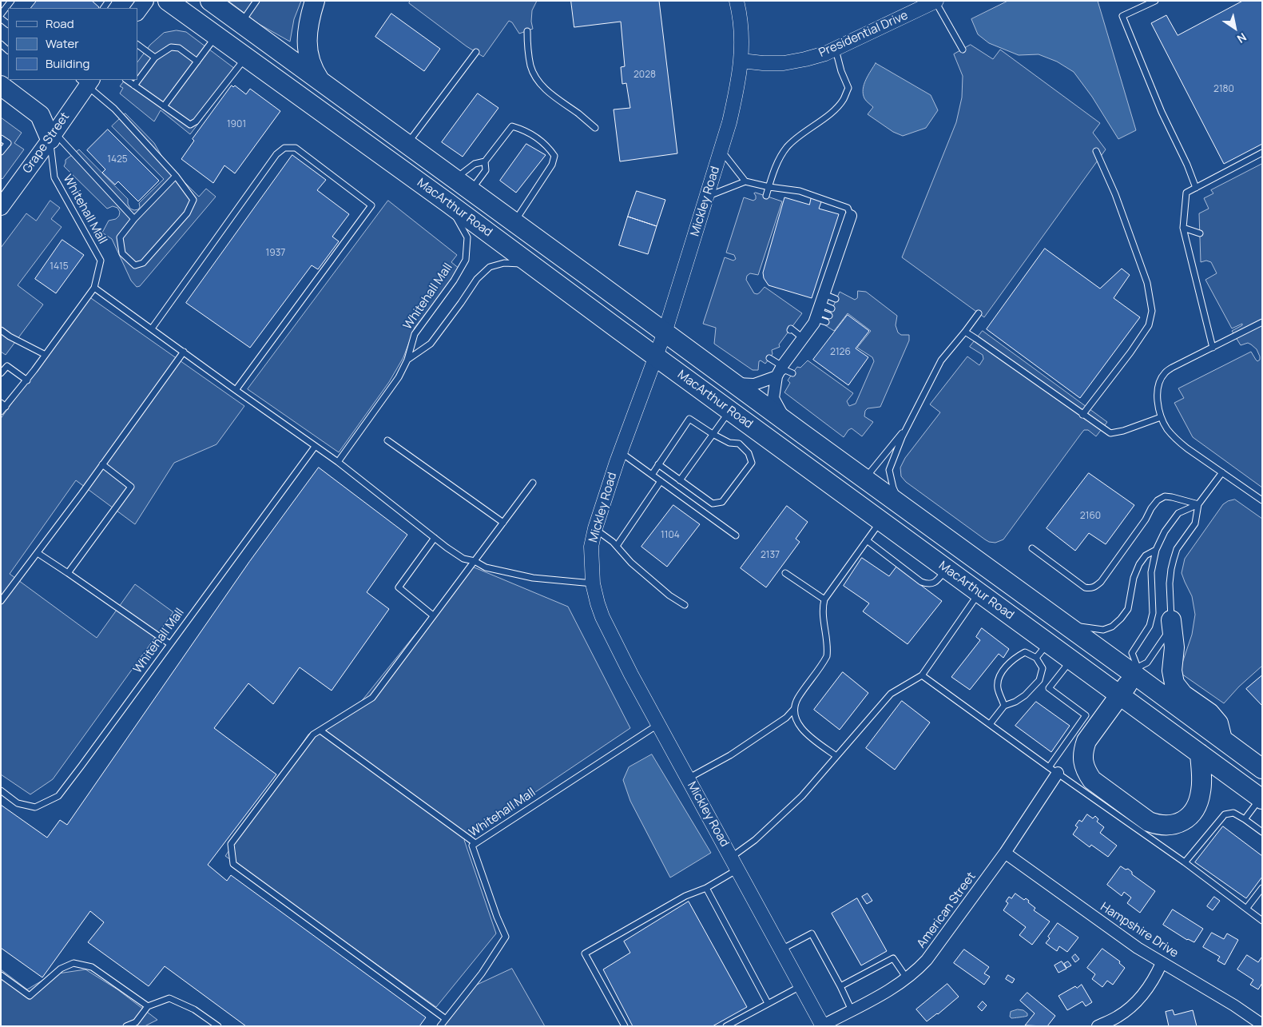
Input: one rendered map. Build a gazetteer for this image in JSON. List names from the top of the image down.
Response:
{
  "streets": {
    "highway": ["MacArthur Road"],
    "main road": ["Grape Street"],
    "street": [
      "Presidential Drive",
      "Mickley Road",
      "American Street",
      "Hampshire Drive"
    ],
    "lane": ["Whitehall Mall"]
  },
  "crossings": [
    ["Presidential Drive", "Mickley Road"],
    ["Grape Street", "Whitehall Mall"],
    ["Mickley Road", "MacArthur Road"],
    ["Mickley Road", "Whitehall Mall"],
    ["Mickley Road", "American Street"],
    ["MacArthur Road", "Whitehall Mall"],
    ["American Street", "Hampshire Drive"]
  ],
  "house_numbers": [
    "2028",
    "2180",
    "1901",
    "1425",
    "1937",
    "1415",
    "2126",
    "2160",
    "1104",
    "2137"
  ],
  "legend": ["Road", "Water", "Building"],
  "north": "bottom right"
}
